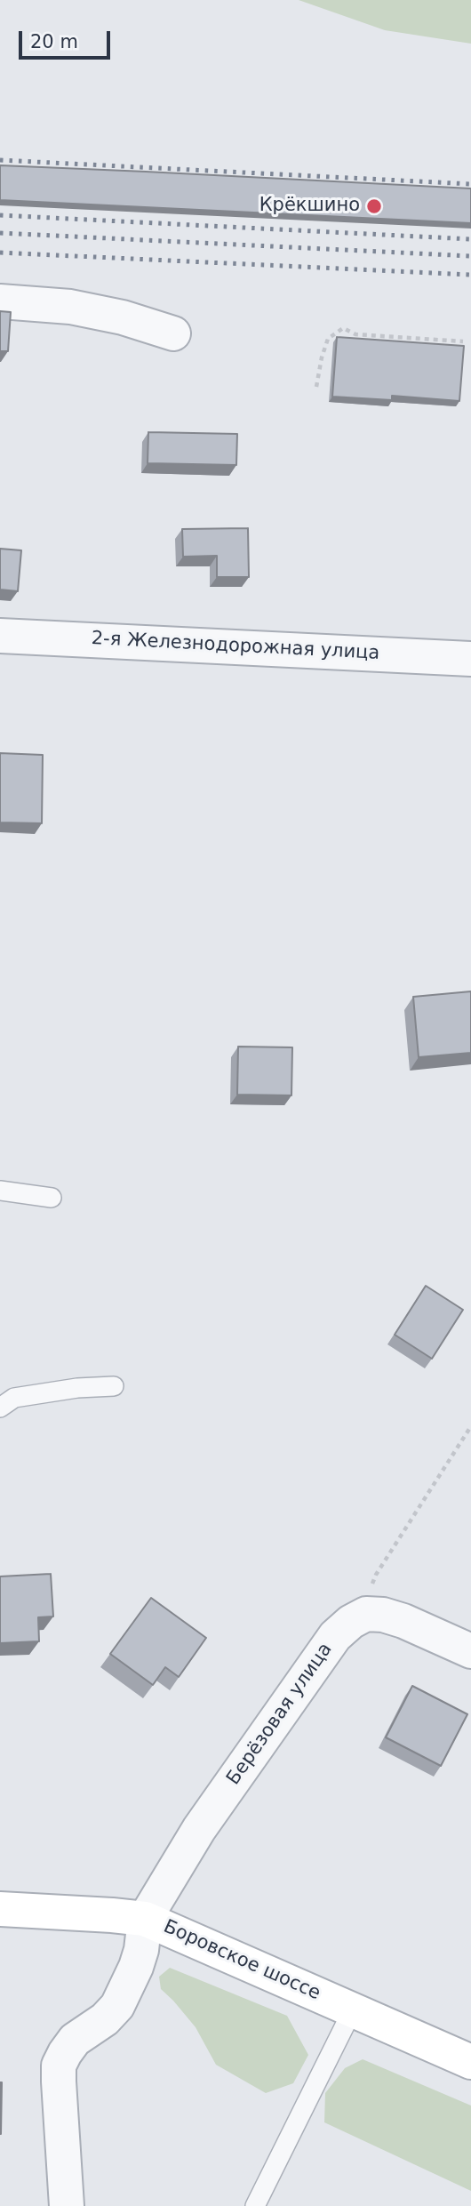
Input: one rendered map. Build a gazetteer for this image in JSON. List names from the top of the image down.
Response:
{
  "streets": {
    "main road": ["Боровское шоссе"],
    "street": ["2-я Железнодорожная улица", "Берёзовая улица"]
  },
  "crossings": [
    ["Берёзовая улица", "Боровское шоссе"]
  ],
  "places": ["Крёкшино"],
  "scale_bar": "20 m"
}
